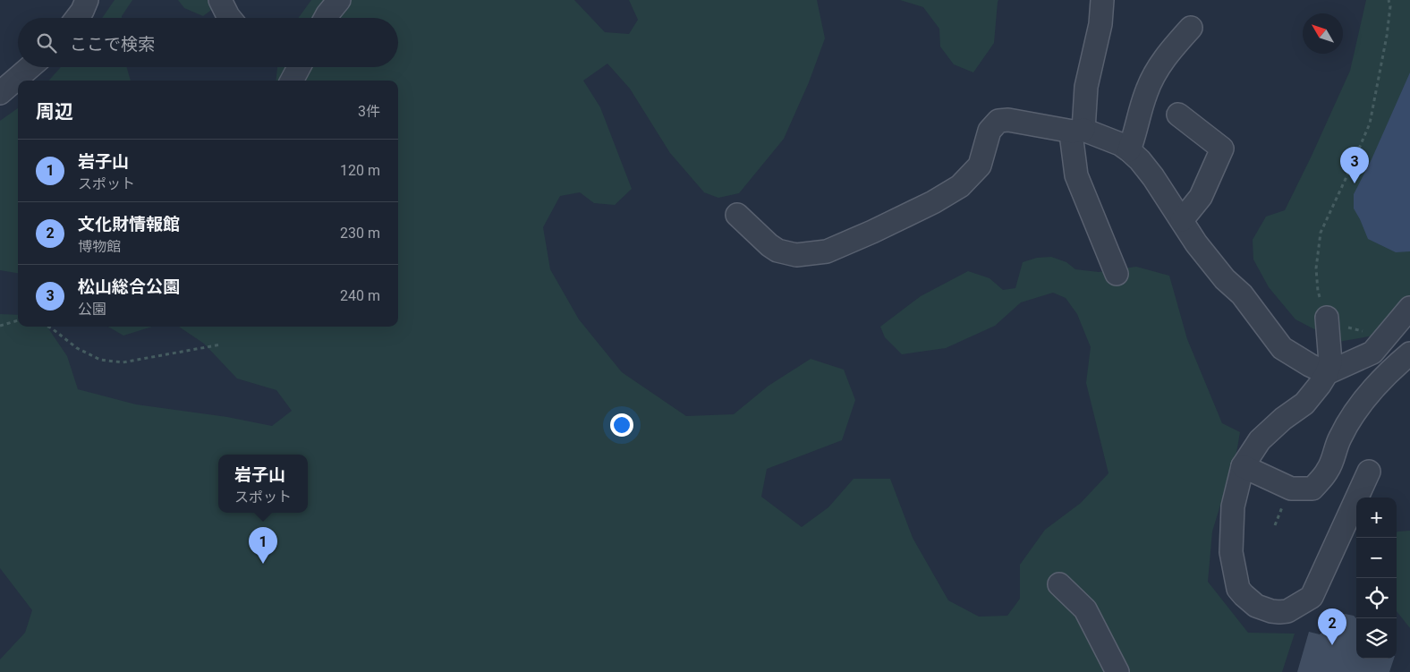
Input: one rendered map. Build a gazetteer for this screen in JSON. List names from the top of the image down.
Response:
{
  "north": "top left",
  "page": {
    "search": "ここで検索",
    "heading": ["周辺", "3件"],
    "list": [
      {
        "mark": "1",
        "name": "岩子山",
        "note": "スポット",
        "value": "120 m"
      },
      {
        "mark": "2",
        "name": "文化財情報館",
        "note": "博物館",
        "value": "230 m"
      },
      {
        "mark": "3",
        "name": "松山総合公園",
        "note": "公園",
        "value": "240 m"
      }
    ],
    "pins": ["3", "1", "2"],
    "popup": ["岩子山", "スポット"],
    "map_buttons": ["+", "−"]
  }
}
